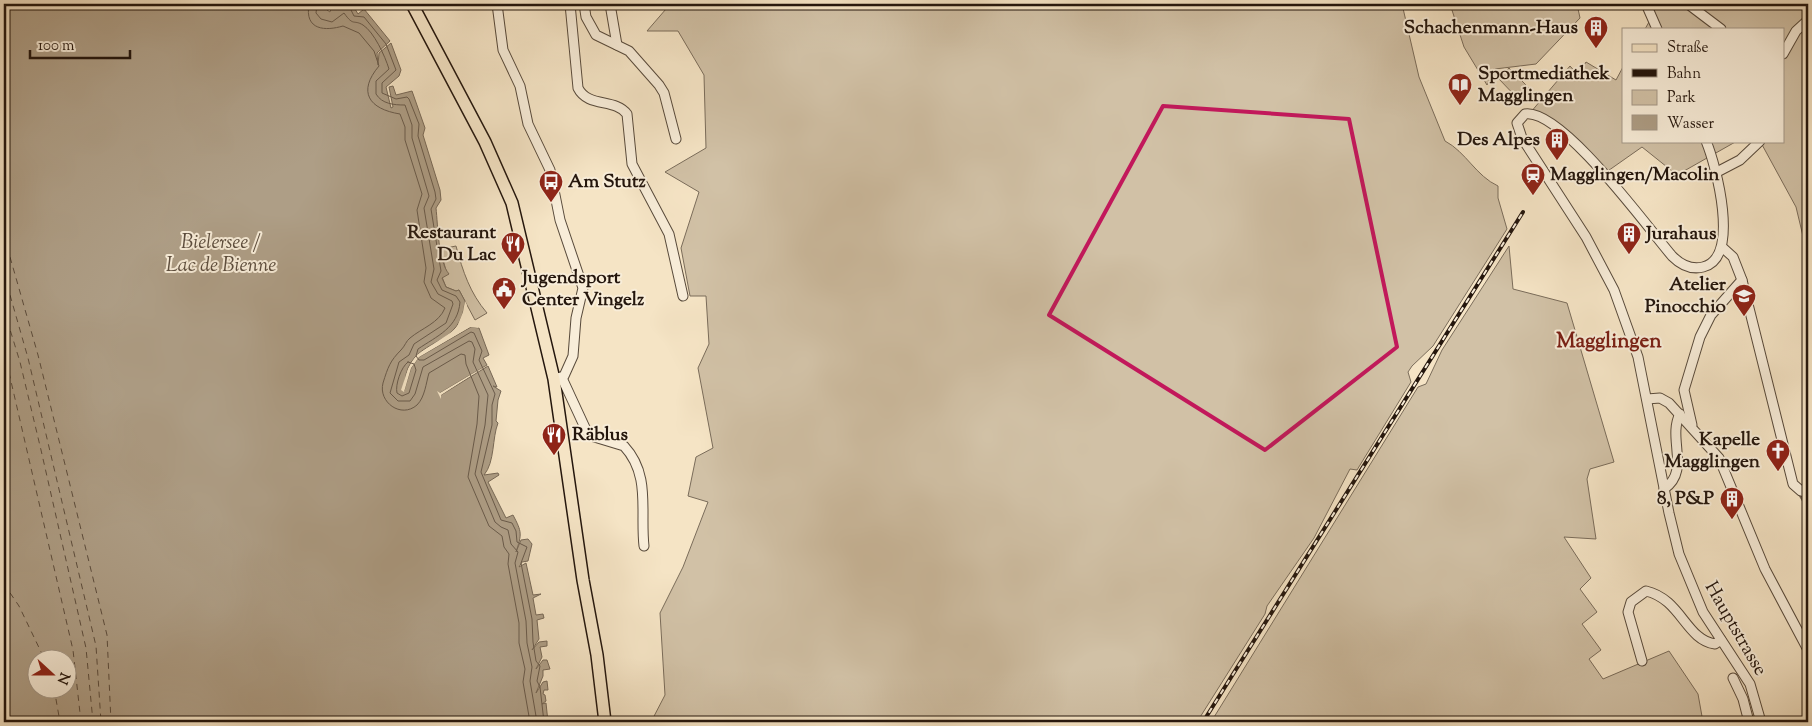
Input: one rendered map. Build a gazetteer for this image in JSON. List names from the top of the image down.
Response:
{
  "streets": {
    "street": ["Hauptstrasse"]
  },
  "districts": ["Magglingen"],
  "water": ["Bielersee / Lac de Bienne"],
  "places": {
    "building": [
      "Schachenmann-Haus",
      "Des Alpes",
      "Jurahaus",
      "8, P&P"
    ],
    "library": ["Sportmediathek Magglingen"],
    "station": ["Magglingen/Macolin"],
    "bus stop": ["Am Stutz"],
    "restaurant": ["Restaurant Du Lac", "Räblus"],
    "public building": ["Jugendsport Center Vingelz"],
    "school or university": ["Atelier Pinocchio"],
    "church": ["Kapelle Magglingen"]
  },
  "legend": [
    "Straße",
    "Bahn",
    "Park",
    "Wasser"
  ],
  "scale_bar": "100 m",
  "north": "right"
}
